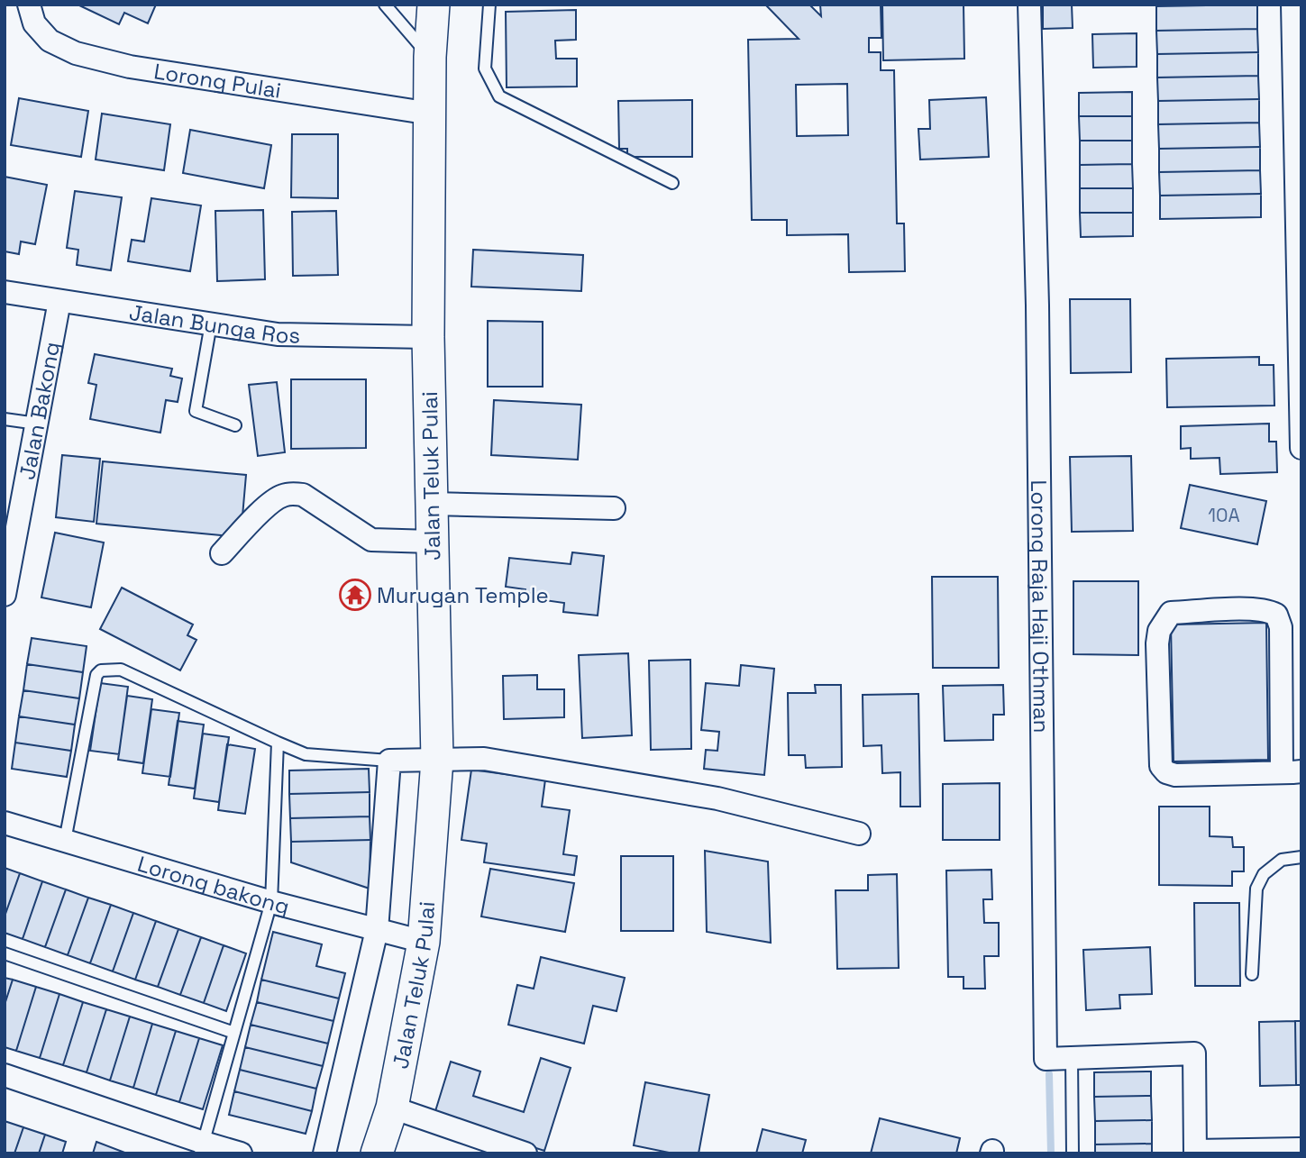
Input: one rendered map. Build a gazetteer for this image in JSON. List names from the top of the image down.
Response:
{
  "streets": {
    "main road": ["Jalan Teluk Pulai"],
    "street": [
      "Lorong Pulai",
      "Jalan Bunga Ros",
      "Jalan Bakong",
      "Lorong Raja Haji Othman",
      "Lorong bakong"
    ]
  },
  "crossings": [
    ["Lorong Pulai", "Jalan Teluk Pulai"],
    ["Jalan Bunga Ros", "Jalan Bakong"],
    ["Jalan Bunga Ros", "Jalan Teluk Pulai"],
    ["Jalan Teluk Pulai", "Lorong bakong"]
  ],
  "places": {
    "temple": ["Murugan Temple"]
  },
  "house_numbers": ["10A"]
}
